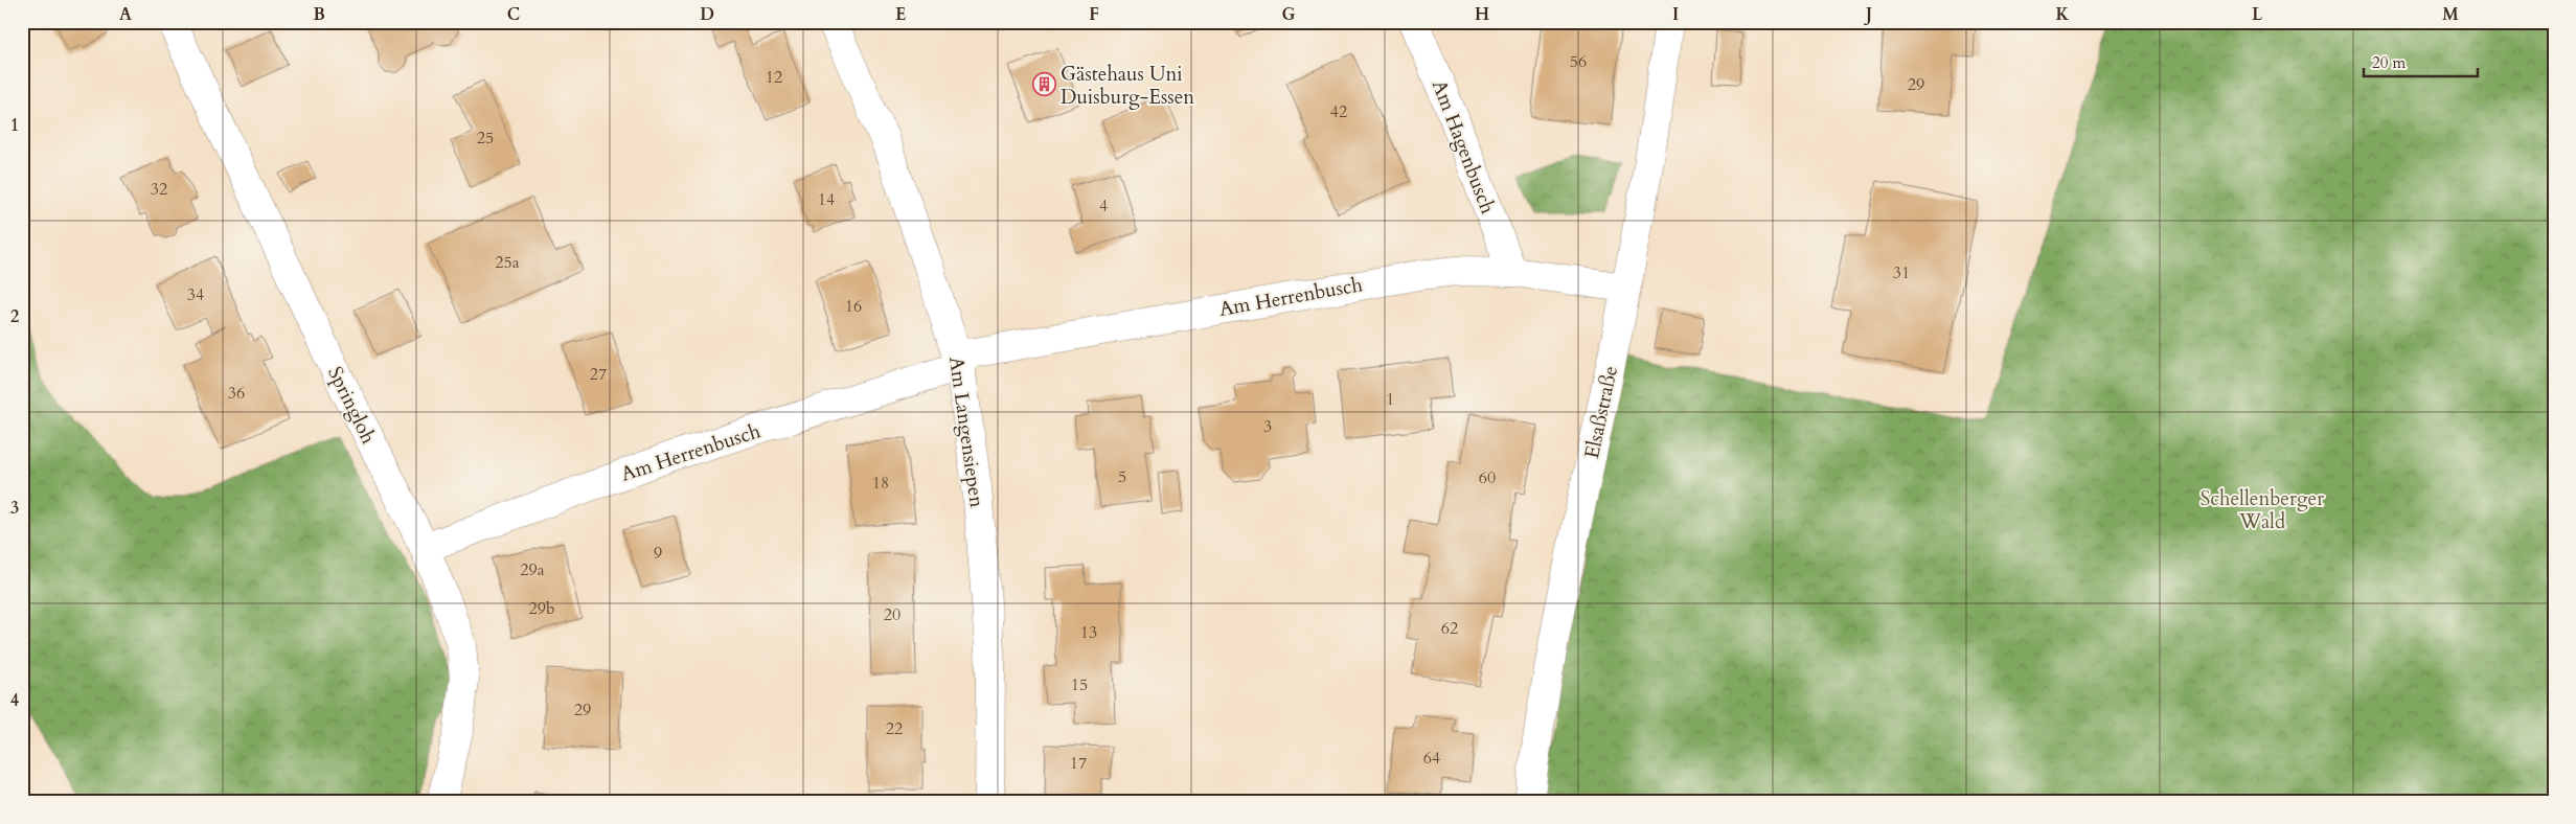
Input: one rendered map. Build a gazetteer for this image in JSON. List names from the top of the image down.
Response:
{
  "streets": {
    "street": [
      "Am Hagenbusch",
      "Am Herrenbusch",
      "Springloh",
      "Elsaßstraße",
      "Am Langensiepen"
    ]
  },
  "crossings": [
    ["Am Hagenbusch", "Am Herrenbusch"],
    ["Am Herrenbusch", "Springloh"],
    ["Am Herrenbusch", "Elsaßstraße"],
    ["Am Herrenbusch", "Am Langensiepen"]
  ],
  "parks": ["Schellenberger Wald"],
  "places": {
    "building": ["Gästehaus Uni Duisburg-Essen"]
  },
  "house_numbers": [
    "56",
    "12",
    "29",
    "42",
    "25",
    "32",
    "14",
    "4",
    "25a",
    "31",
    "34",
    "16",
    "27",
    "36",
    "1",
    "3",
    "5",
    "60",
    "18",
    "9",
    "29a",
    "29b",
    "20",
    "62",
    "13",
    "15",
    "29",
    "22",
    "64",
    "17"
  ],
  "scale_bar": "20 m",
  "grid": {
    "columns": [
      "A",
      "B",
      "C",
      "D",
      "E",
      "F",
      "G",
      "H",
      "I",
      "J",
      "K",
      "L",
      "M"
    ],
    "rows": [
      "1",
      "2",
      "3",
      "4"
    ]
  }
}
